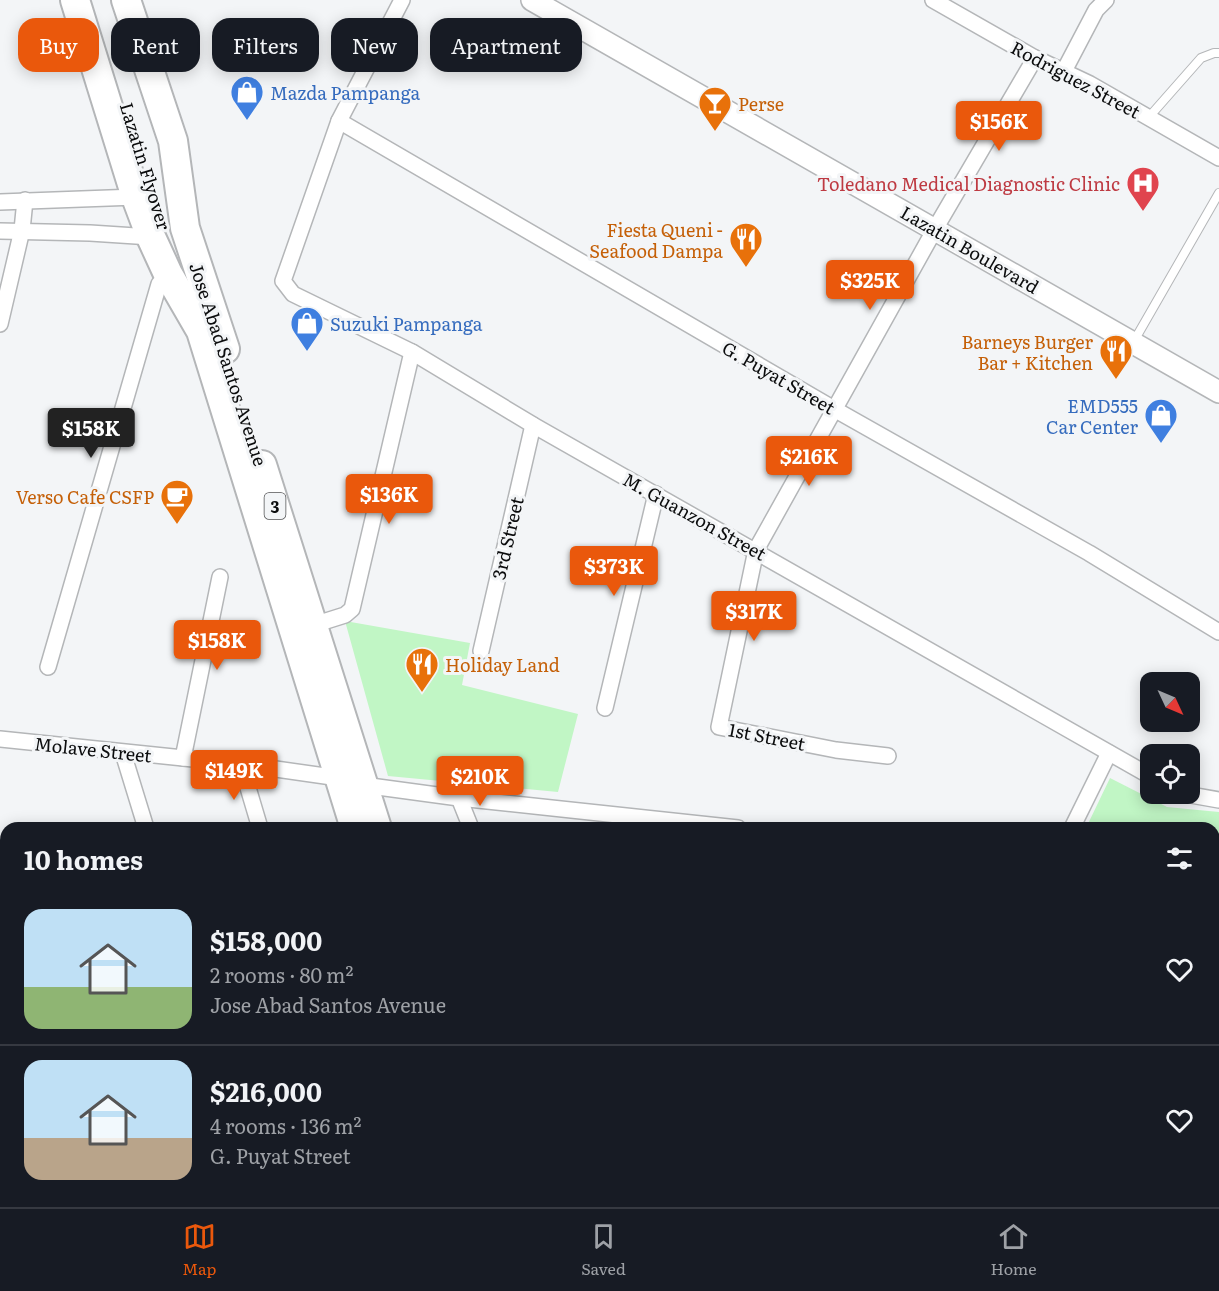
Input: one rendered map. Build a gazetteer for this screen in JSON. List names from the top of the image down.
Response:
{
  "streets": {
    "highway": ["Lazatin Flyover", "Jose Abad Santos Avenue", "3"],
    "main road": ["Lazatin Boulevard"],
    "street": [
      "Rodriguez Street",
      "G. Puyat Street",
      "M. Guanzon Street",
      "3rd Street",
      "1st Street",
      "Molave Street"
    ]
  },
  "crossings": [
    ["Lazatin Flyover", "Jose Abad Santos Avenue"],
    ["Jose Abad Santos Avenue", "Molave Street"],
    ["G. Puyat Street", "M. Guanzon Street"],
    ["M. Guanzon Street", "3rd Street"],
    ["M. Guanzon Street", "1st Street"]
  ],
  "places": {
    "shop": ["Mazda Pampanga", "Suzuki Pampanga", "EMD555 Car Center"],
    "bar": ["Perse"],
    "hospital": ["Toledano Medical Diagnostic Clinic"],
    "restaurant": ["Fiesta Queni - Seafood Dampa", "Barneys Burger Bar + Kitchen", "Holiday Land"],
    "cafe": ["Verso Cafe CSFP"]
  },
  "north": "bottom right",
  "page": {
    "chip": [
      "Buy",
      "Rent",
      "Filters",
      "New",
      "Apartment"
    ],
    "price": [
      "$156K",
      "$325K",
      "$158K",
      "$216K",
      "$136K",
      "$373K",
      "$317K",
      "$158K",
      "$149K",
      "$210K"
    ],
    "heading": "10 homes",
    "list": [
      {
        "name": "$158,000",
        "note": "2 rooms · 80 m² · Jose Abad Santos Avenue"
      },
      {
        "name": "$216,000",
        "note": "4 rooms · 136 m² · G. Puyat Street"
      }
    ],
    "tabs": ["Map", "Saved", "Home"]
  }
}
